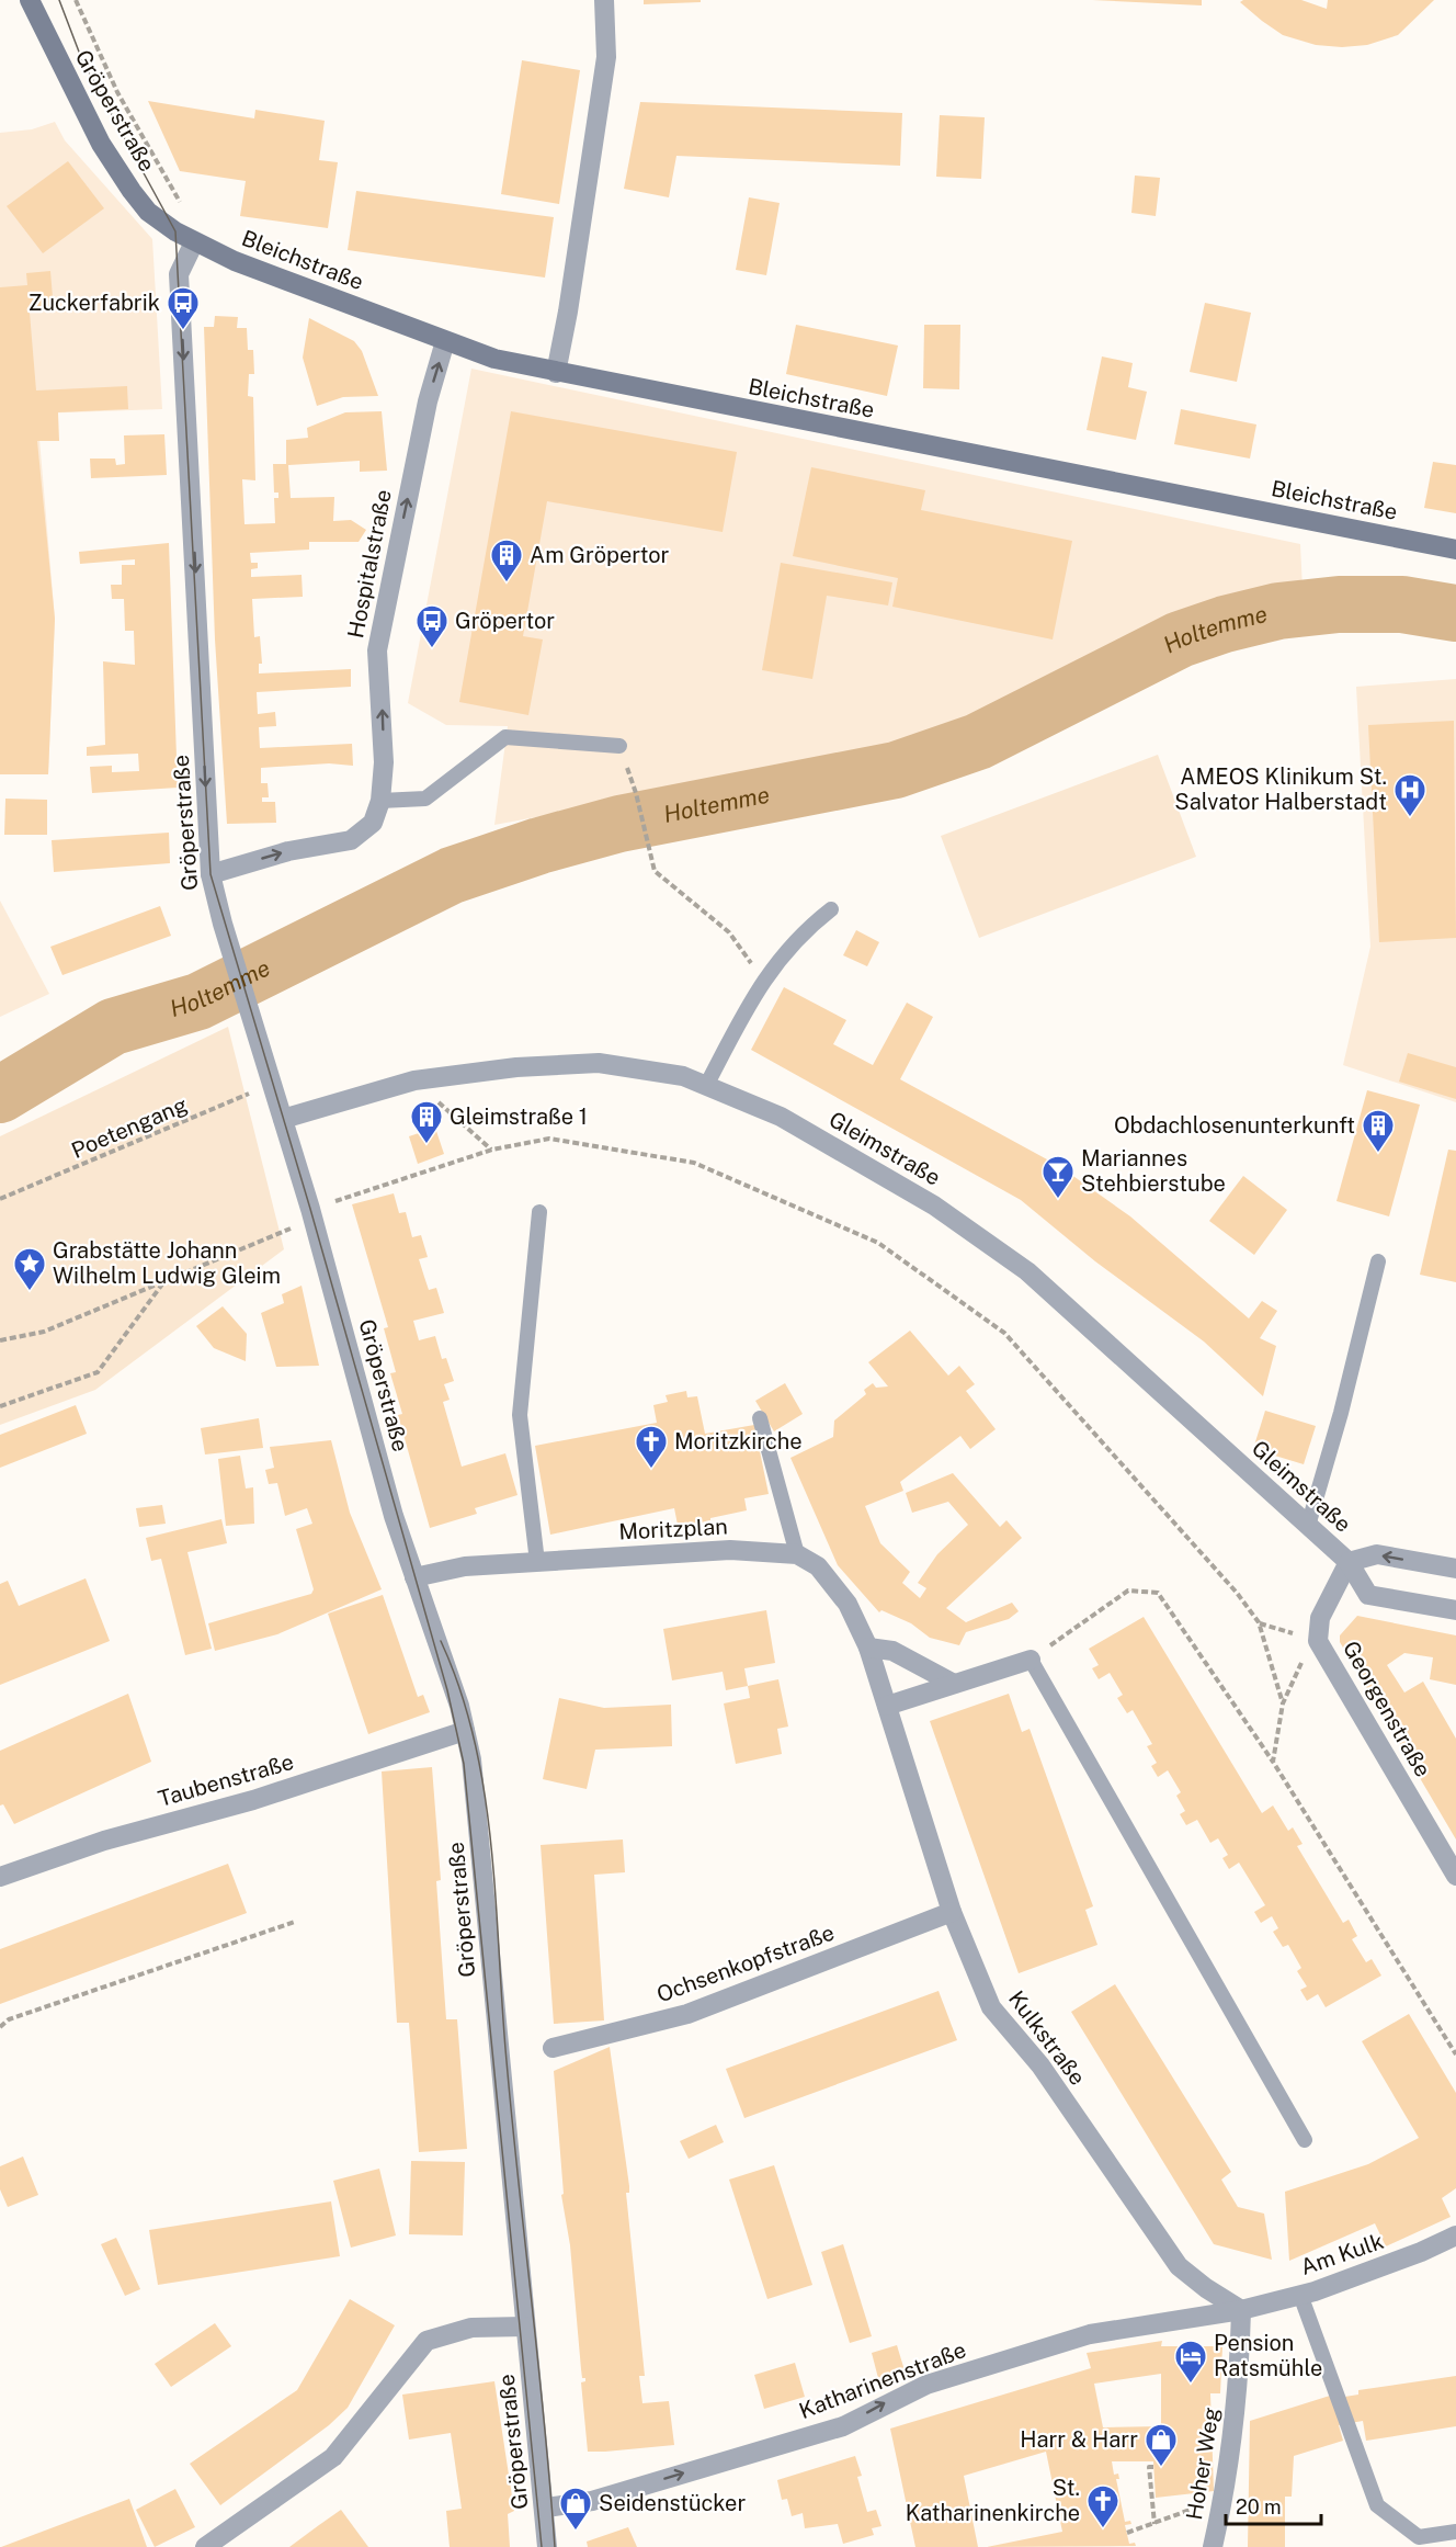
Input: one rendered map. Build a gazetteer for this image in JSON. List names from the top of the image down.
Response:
{
  "streets": {
    "main road": ["Gröperstraße", "Bleichstraße"],
    "street": [
      "Hospitalstraße",
      "Gleimstraße",
      "Moritzplan",
      "Georgenstraße",
      "Taubenstraße",
      "Ochsenkopfstraße",
      "Kulkstraße",
      "Am Kulk",
      "Katharinenstraße",
      "Hoher Weg"
    ],
    "path": ["Poetengang"]
  },
  "crossings": [
    ["Gröperstraße", "Bleichstraße"],
    ["Gröperstraße", "Hospitalstraße"],
    ["Gröperstraße", "Poetengang"],
    ["Gröperstraße", "Gleimstraße"],
    ["Gröperstraße", "Moritzplan"],
    ["Gröperstraße", "Taubenstraße"],
    ["Gröperstraße", "Katharinenstraße"],
    ["Bleichstraße", "Hospitalstraße"],
    ["Gleimstraße", "Georgenstraße"],
    ["Moritzplan", "Kulkstraße"],
    ["Ochsenkopfstraße", "Kulkstraße"],
    ["Kulkstraße", "Am Kulk"],
    ["Kulkstraße", "Katharinenstraße"],
    ["Kulkstraße", "Hoher Weg"],
    ["Am Kulk", "Katharinenstraße"],
    ["Am Kulk", "Hoher Weg"],
    ["Katharinenstraße", "Hoher Weg"]
  ],
  "one_way": ["Hospitalstraße", "Katharinenstraße"],
  "water": ["Holtemme"],
  "places": {
    "bus stop": ["Zuckerfabrik", "Gröpertor"],
    "building": ["Am Gröpertor", "Gleimstraße 1", "Obdachlosenunterkunft"],
    "hospital": ["AMEOS Klinikum St. Salvator Halberstadt"],
    "bar": ["Mariannes Stehbierstube"],
    "place": ["Grabstätte Johann Wilhelm Ludwig Gleim"],
    "church": ["Moritzkirche", "St. Katharinenkirche"],
    "hotel": ["Pension Ratsmühle"],
    "shop": ["Harr & Harr", "Seidenstücker"]
  },
  "scale_bar": "20 m"
}
